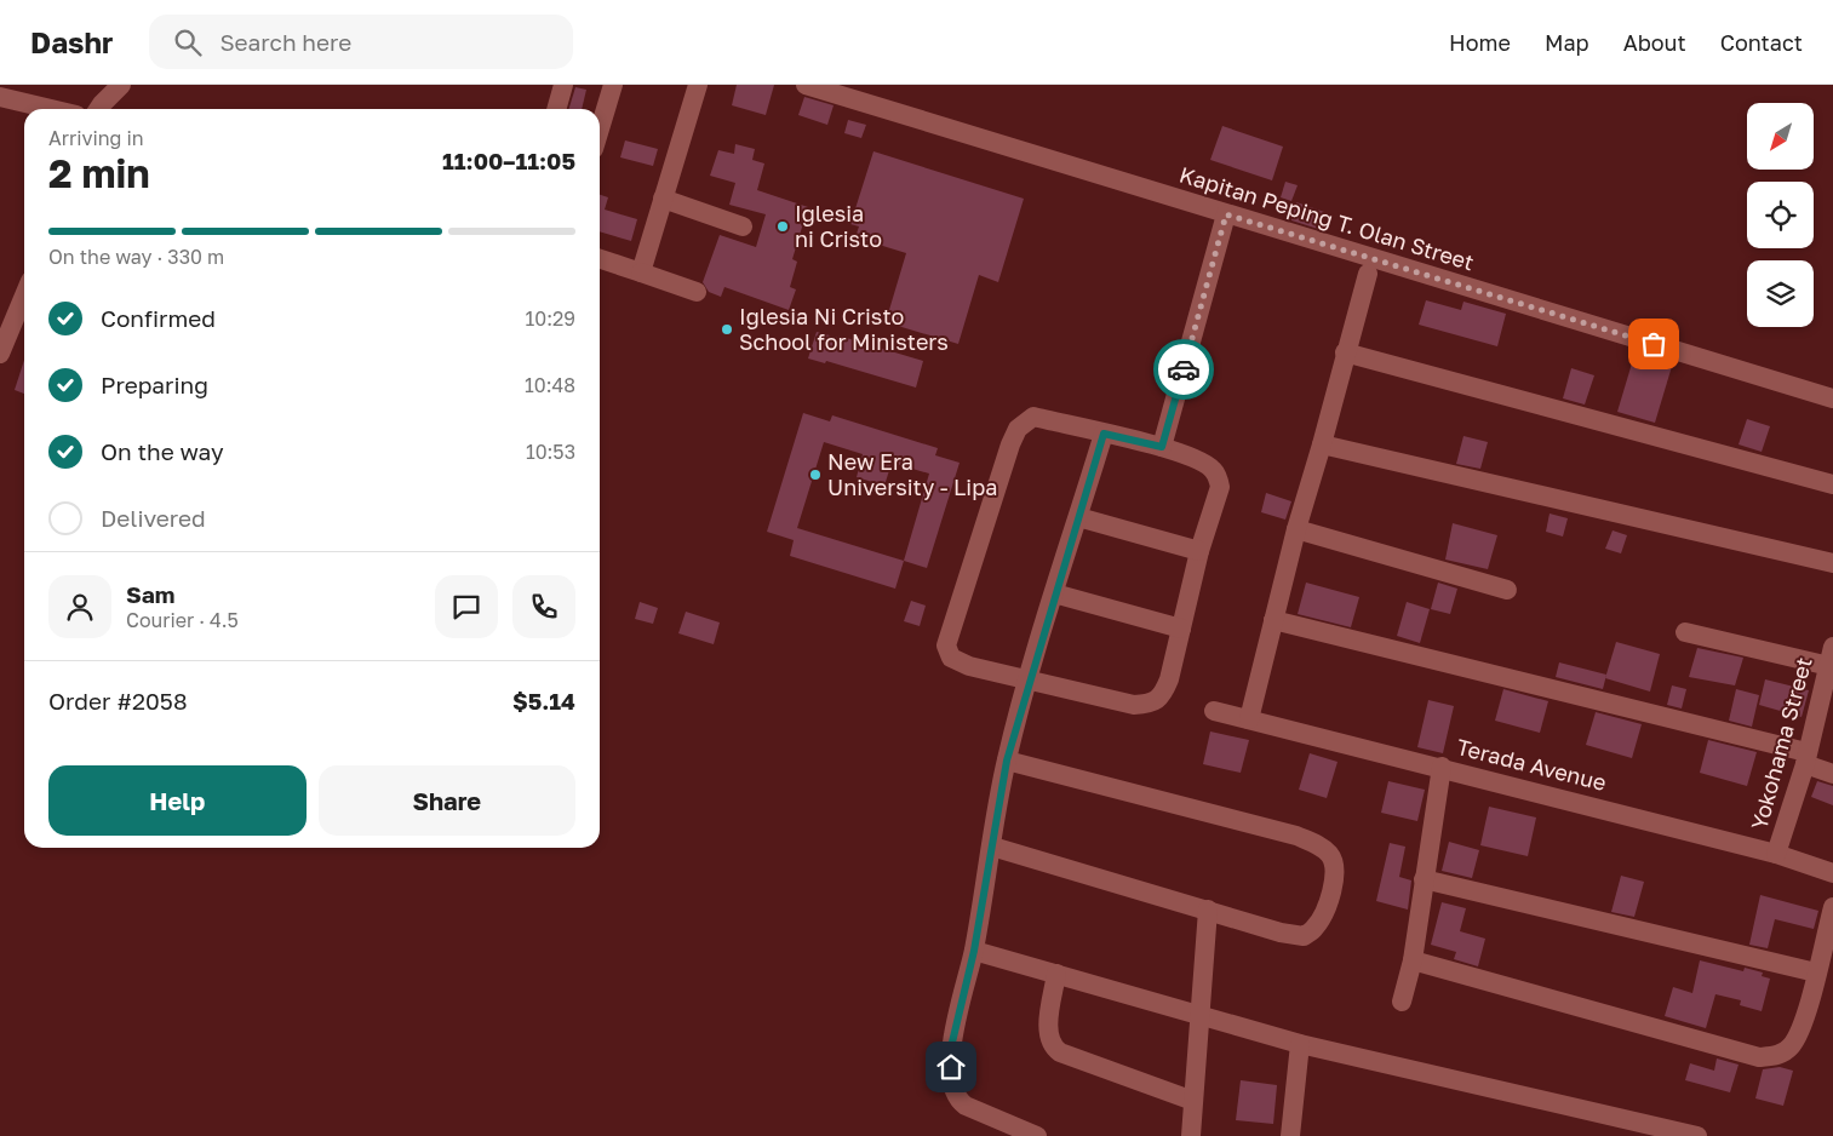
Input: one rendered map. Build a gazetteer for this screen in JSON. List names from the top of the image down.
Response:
{
  "streets": {
    "street": ["Kapitan Peping T. Olan Street", "Yokohama Street", "Terada Avenue"]
  },
  "crossings": [
    ["Yokohama Street", "Terada Avenue"]
  ],
  "places": ["Iglesia ni Cristo", "Iglesia Ni Cristo School for Ministers", "New Era University - Lipa"],
  "north": "bottom left",
  "page": {
    "header": "Dashr",
    "search": "Search here",
    "nav": [
      "Home",
      "Map",
      "About",
      "Contact"
    ],
    "heading": ["2 min", "Arriving in", "11:00–11:05"],
    "panel": [
      "Sam",
      "Courier · 4.5",
      "Order #2058",
      "$5.14"
    ],
    "bar": "On the way · 330 m",
    "list": [
      ["Confirmed", "10:29"],
      ["Preparing", "10:48"],
      ["On the way", "10:53"],
      "Delivered"
    ],
    "buttons": ["Help", "Share"]
  }
}
